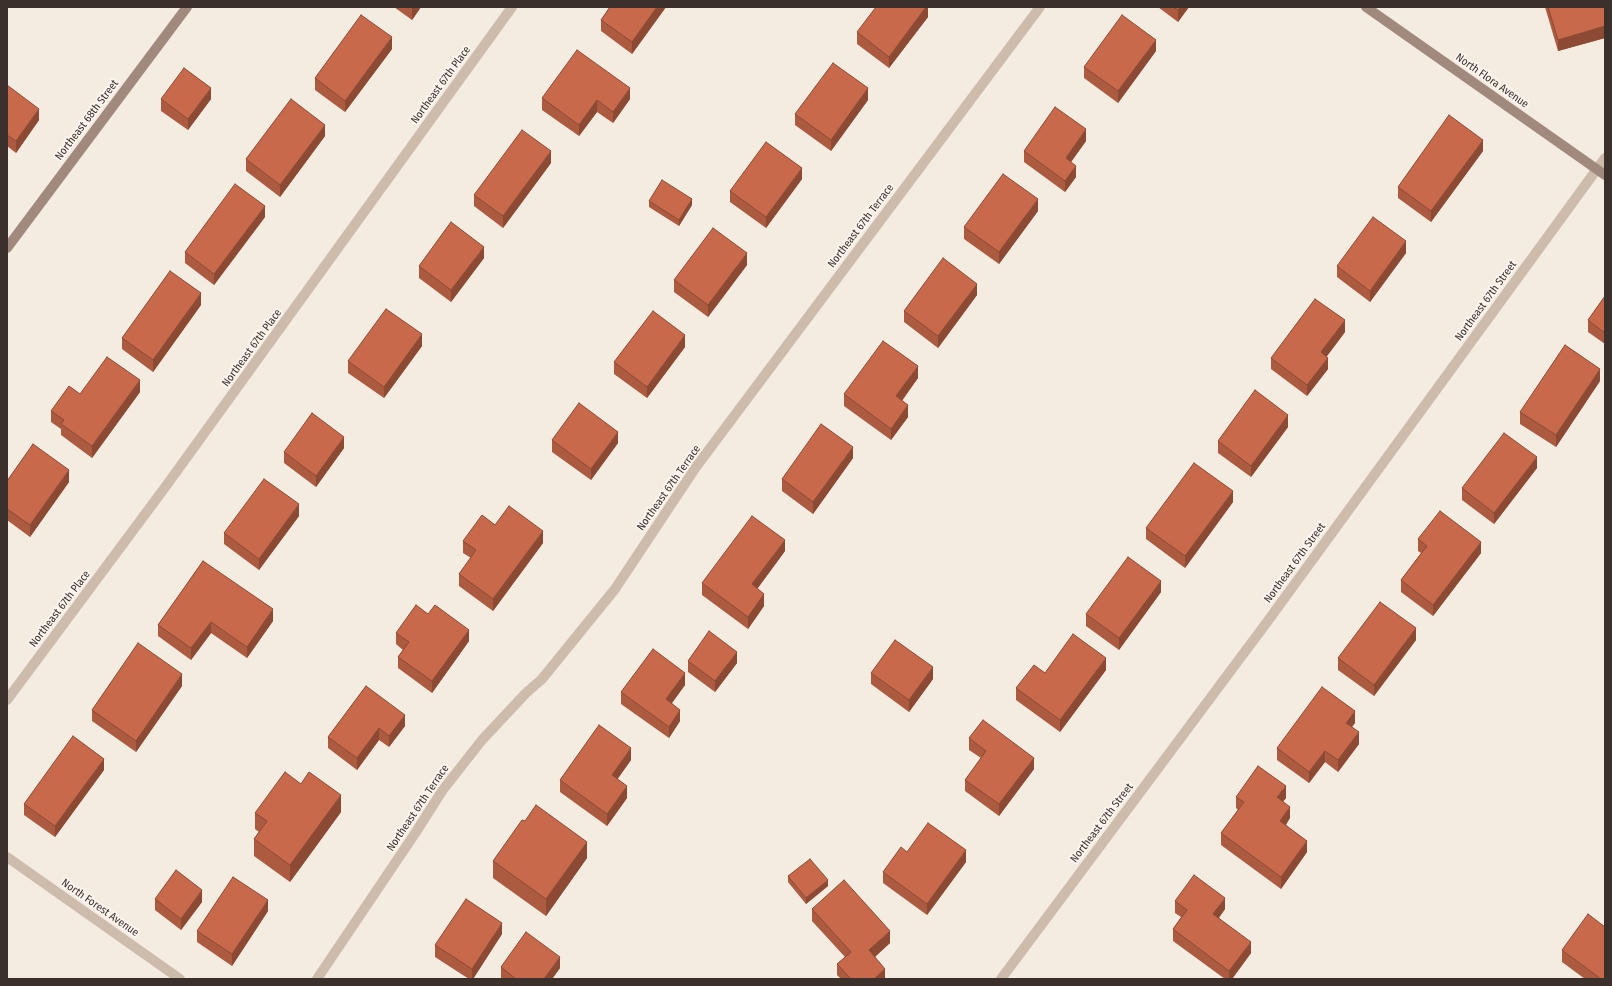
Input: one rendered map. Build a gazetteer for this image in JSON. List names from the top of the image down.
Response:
{
  "streets": {
    "street": [
      "North Flora Avenue",
      "Northeast 67th Place",
      "Northeast 68th Street",
      "Northeast 67th Terrace",
      "Northeast 67th Street",
      "North Forest Avenue"
    ]
  },
  "crossings": [
    ["North Flora Avenue", "Northeast 67th Street"]
  ]
}
